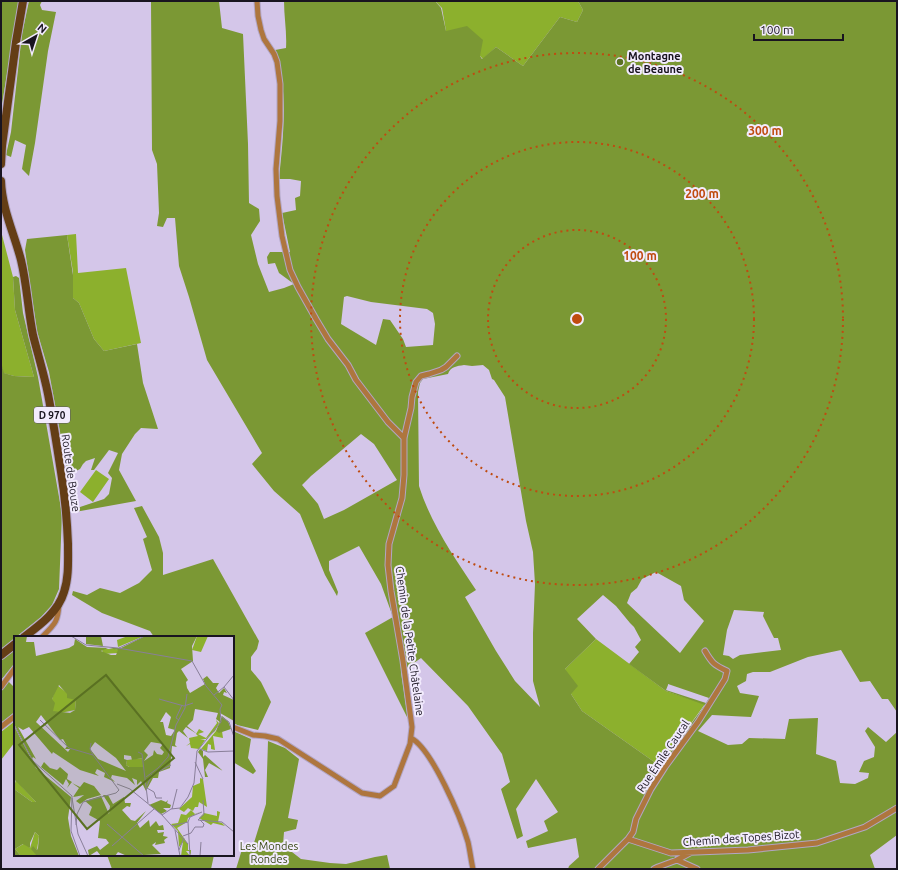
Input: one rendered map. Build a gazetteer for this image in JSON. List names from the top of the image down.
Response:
{
  "streets": {
    "main road": ["D 970", "Route de Bouze"],
    "street": ["Chemin de la Petite Châtelaine", "Rue Émile Caucal", "Chemin des Topes Bizot"]
  },
  "crossings": [
    ["Rue Émile Caucal", "Chemin des Topes Bizot"]
  ],
  "parks": ["Les Mondes Rondes"],
  "places": ["Montagne de Beaune"],
  "scale_bar": "100 m",
  "north": "top right",
  "rings": ["300 m", "200 m", "100 m"]
}
